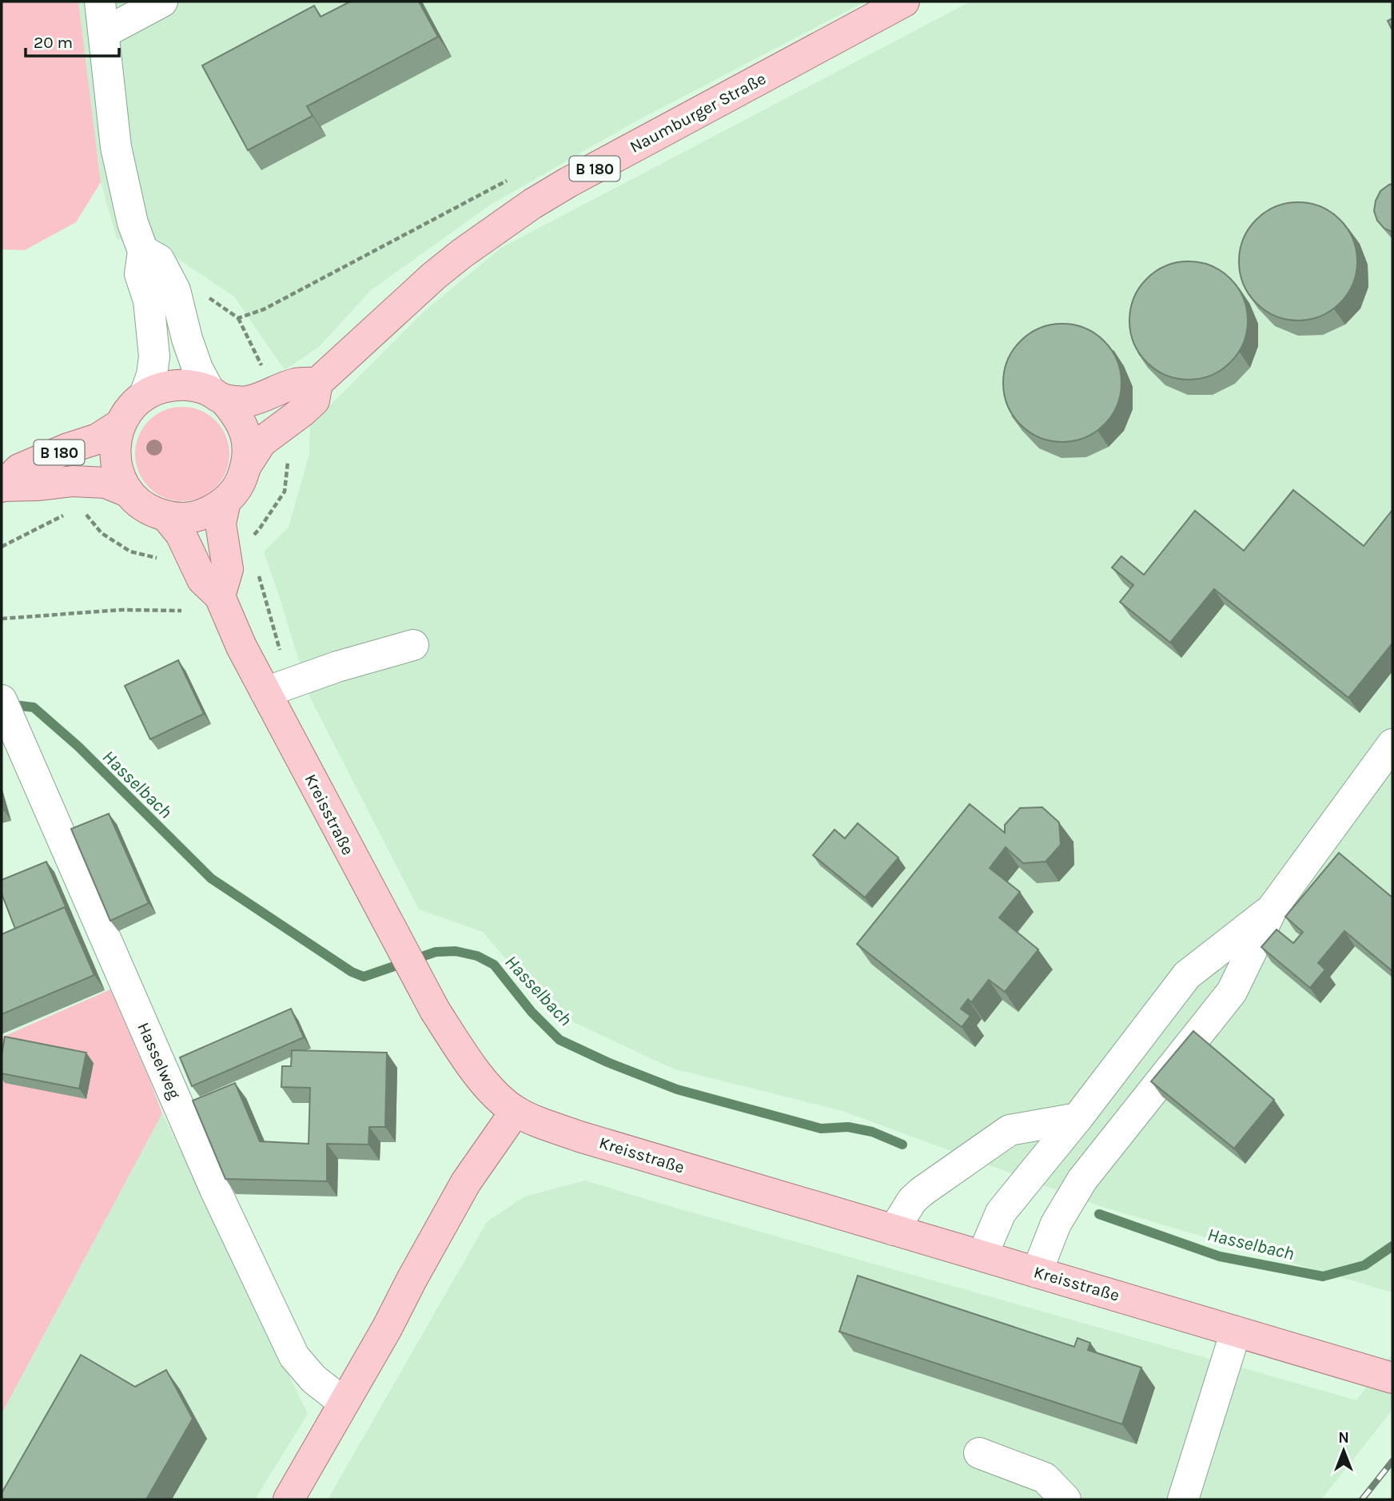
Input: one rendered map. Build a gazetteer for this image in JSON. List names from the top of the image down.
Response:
{
  "streets": {
    "main road": ["Naumburger Straße", "B 180", "Kreisstraße"],
    "street": ["Hasselweg"]
  },
  "crossings": [
    ["Naumburger Straße", "B 180"],
    ["Naumburger Straße", "Kreisstraße"],
    ["B 180", "Kreisstraße"]
  ],
  "water": ["Hasselbach"],
  "scale_bar": "20 m",
  "north": "top"
}
